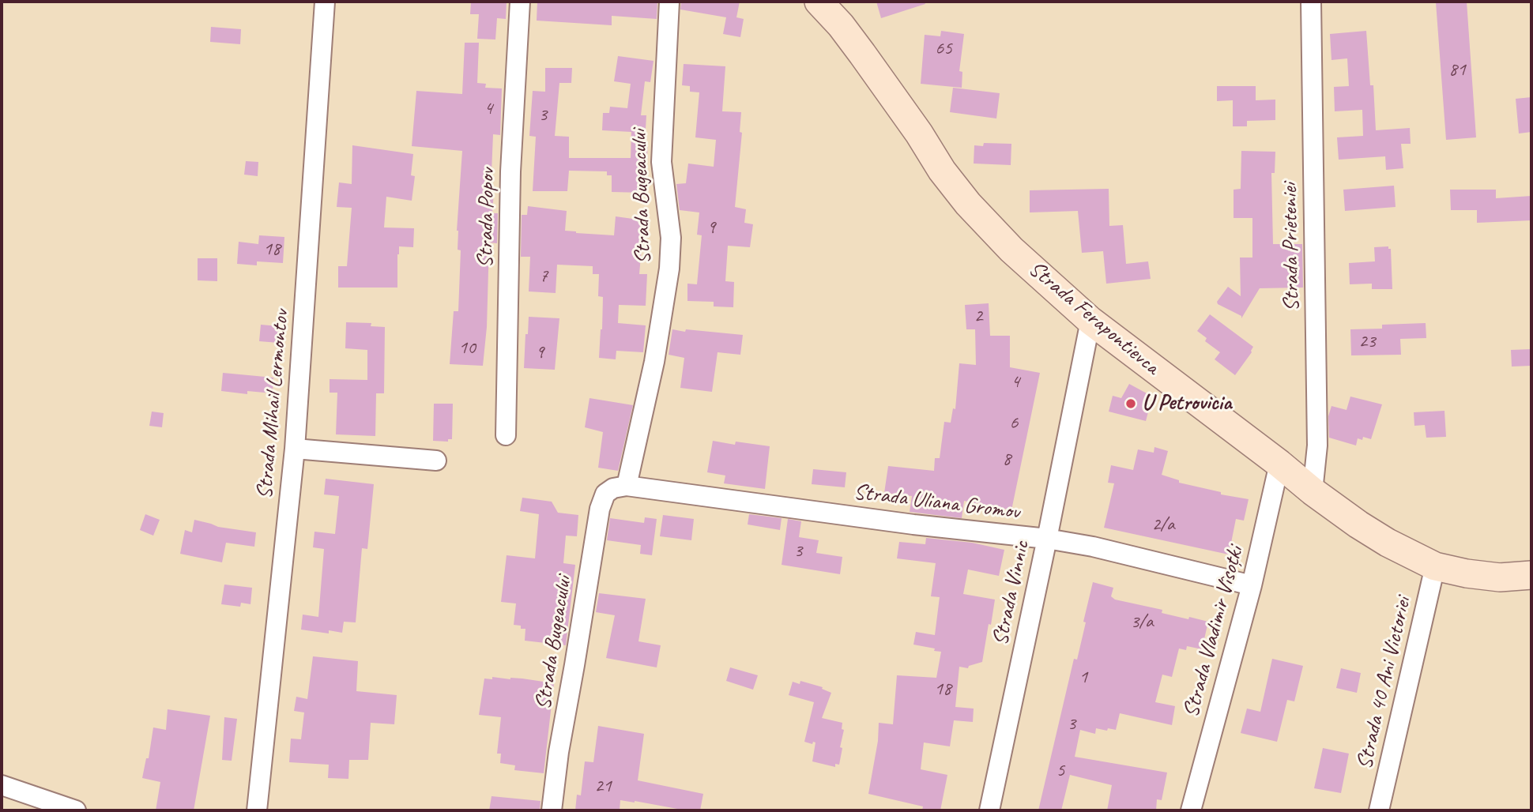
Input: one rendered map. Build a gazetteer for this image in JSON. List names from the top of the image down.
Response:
{
  "streets": {
    "main road": ["Strada Ferapontievca"],
    "street": [
      "Strada Bugeacului",
      "Strada Popov",
      "Strada Prieteniei",
      "Strada Mihail Lermontov",
      "Strada Uliana Gromov",
      "Strada Vinnic",
      "Strada Vladimir Vîsoțki",
      "Strada 40 Ani Victoriei"
    ]
  },
  "crossings": [
    ["Strada Bugeacului", "Strada Uliana Gromov"],
    ["Strada Prieteniei", "Strada Ferapontievca"],
    ["Strada Ferapontievca", "Strada Vinnic"],
    ["Strada Ferapontievca", "Strada Vladimir Vîsoțki"],
    ["Strada Ferapontievca", "Strada 40 Ani Victoriei"],
    ["Strada Uliana Gromov", "Strada Vinnic"],
    ["Strada Uliana Gromov", "Strada Vladimir Vîsoțki"]
  ],
  "places": ["U Petrovicia"],
  "house_numbers": [
    "65",
    "81",
    "4",
    "3",
    "9",
    "18",
    "7",
    "2",
    "23",
    "10",
    "9",
    "4",
    "6",
    "8",
    "2/a",
    "3",
    "3/a",
    "1",
    "18",
    "3",
    "5",
    "21"
  ]
}
